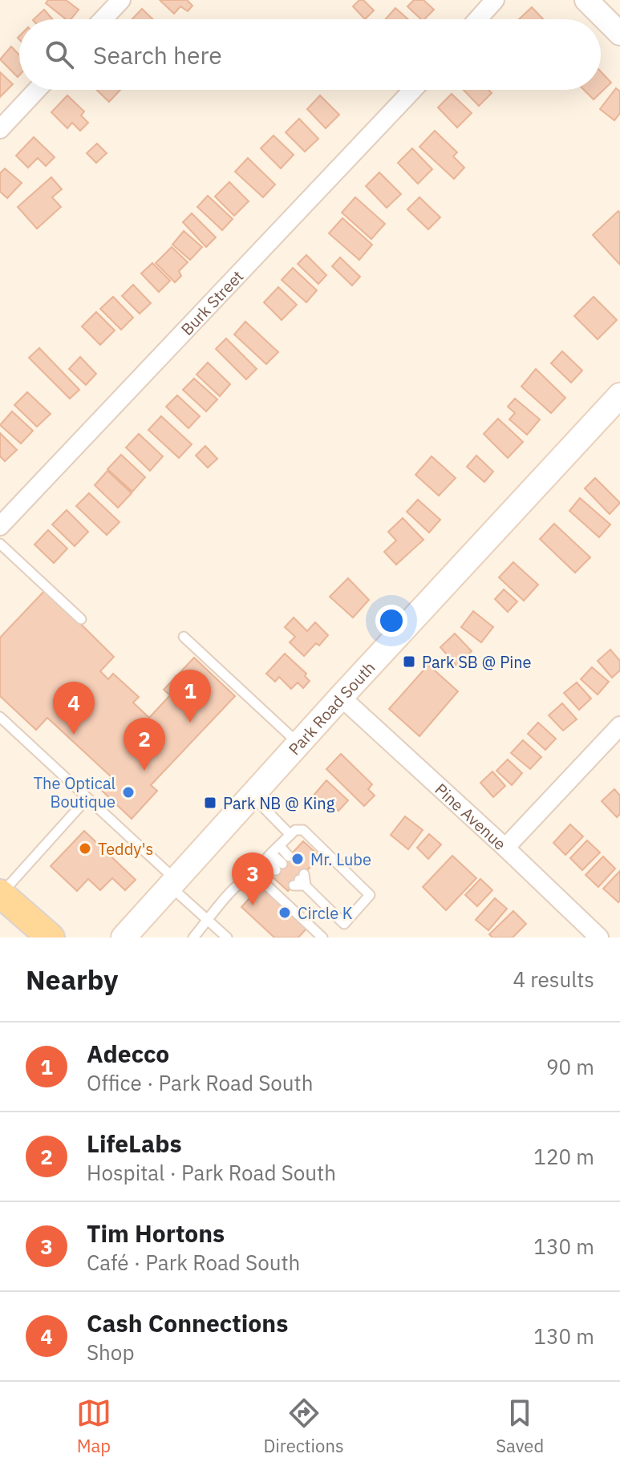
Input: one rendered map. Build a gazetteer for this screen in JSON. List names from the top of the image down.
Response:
{
  "streets": {
    "main road": ["Park Road South"],
    "street": ["Burk Street", "Pine Avenue"]
  },
  "crossings": [
    ["Park Road South", "Pine Avenue"]
  ],
  "places": {
    "transit": ["Park SB @ Pine", "Park NB @ King"],
    "other": [
      "The Optical Boutique",
      "Teddy's",
      "Mr. Lube",
      "Circle K"
    ]
  },
  "page": {
    "search": "Search here",
    "pins": [
      "1",
      "4",
      "2",
      "3"
    ],
    "heading": ["Nearby", "4 results"],
    "list": [
      {
        "mark": "1",
        "name": "Adecco",
        "note": "Office · Park Road South",
        "value": "90 m"
      },
      {
        "mark": "2",
        "name": "LifeLabs",
        "note": "Hospital · Park Road South",
        "value": "120 m"
      },
      {
        "mark": "3",
        "name": "Tim Hortons",
        "note": "Café · Park Road South",
        "value": "130 m"
      },
      {
        "mark": "4",
        "name": "Cash Connections",
        "note": "Shop",
        "value": "130 m"
      }
    ],
    "nav": ["Map", "Directions", "Saved"]
  }
}
